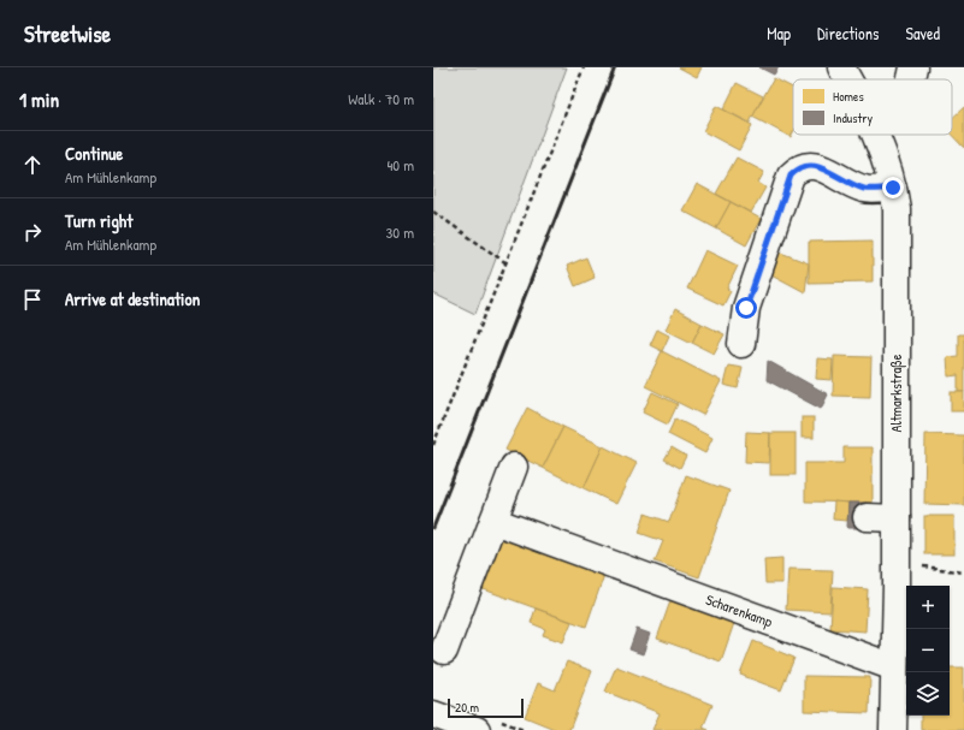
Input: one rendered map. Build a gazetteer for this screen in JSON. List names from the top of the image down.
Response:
{
  "streets": {
    "street": ["Altmarkstraße", "Scharenkamp"]
  },
  "crossings": [
    ["Altmarkstraße", "Scharenkamp"]
  ],
  "legend": ["Homes", "Industry"],
  "scale_bar": "20 m",
  "page": {
    "header": "Streetwise",
    "nav": ["Map", "Directions", "Saved"],
    "heading": ["1 min", "Walk · 70 m"],
    "list": [
      ["Continue", "Am Mühlenkamp", "40 m"],
      ["Turn right", "Am Mühlenkamp", "30 m"],
      "Arrive at destination"
    ],
    "map_buttons": ["+", "−"],
    "scale": "20 m"
  }
}
